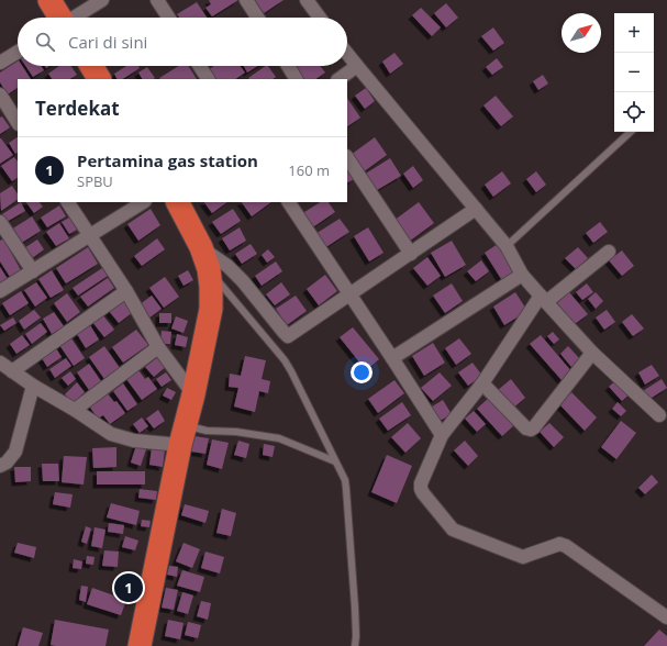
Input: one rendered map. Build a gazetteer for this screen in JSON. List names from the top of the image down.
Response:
{
  "north": "top right",
  "page": {
    "map_buttons": ["+", "−"],
    "search": "Cari di sini",
    "heading": "Terdekat",
    "list": [
      {
        "mark": "1",
        "name": "Pertamina gas station",
        "note": "SPBU",
        "value": "160 m"
      }
    ],
    "pins": "1"
  }
}
